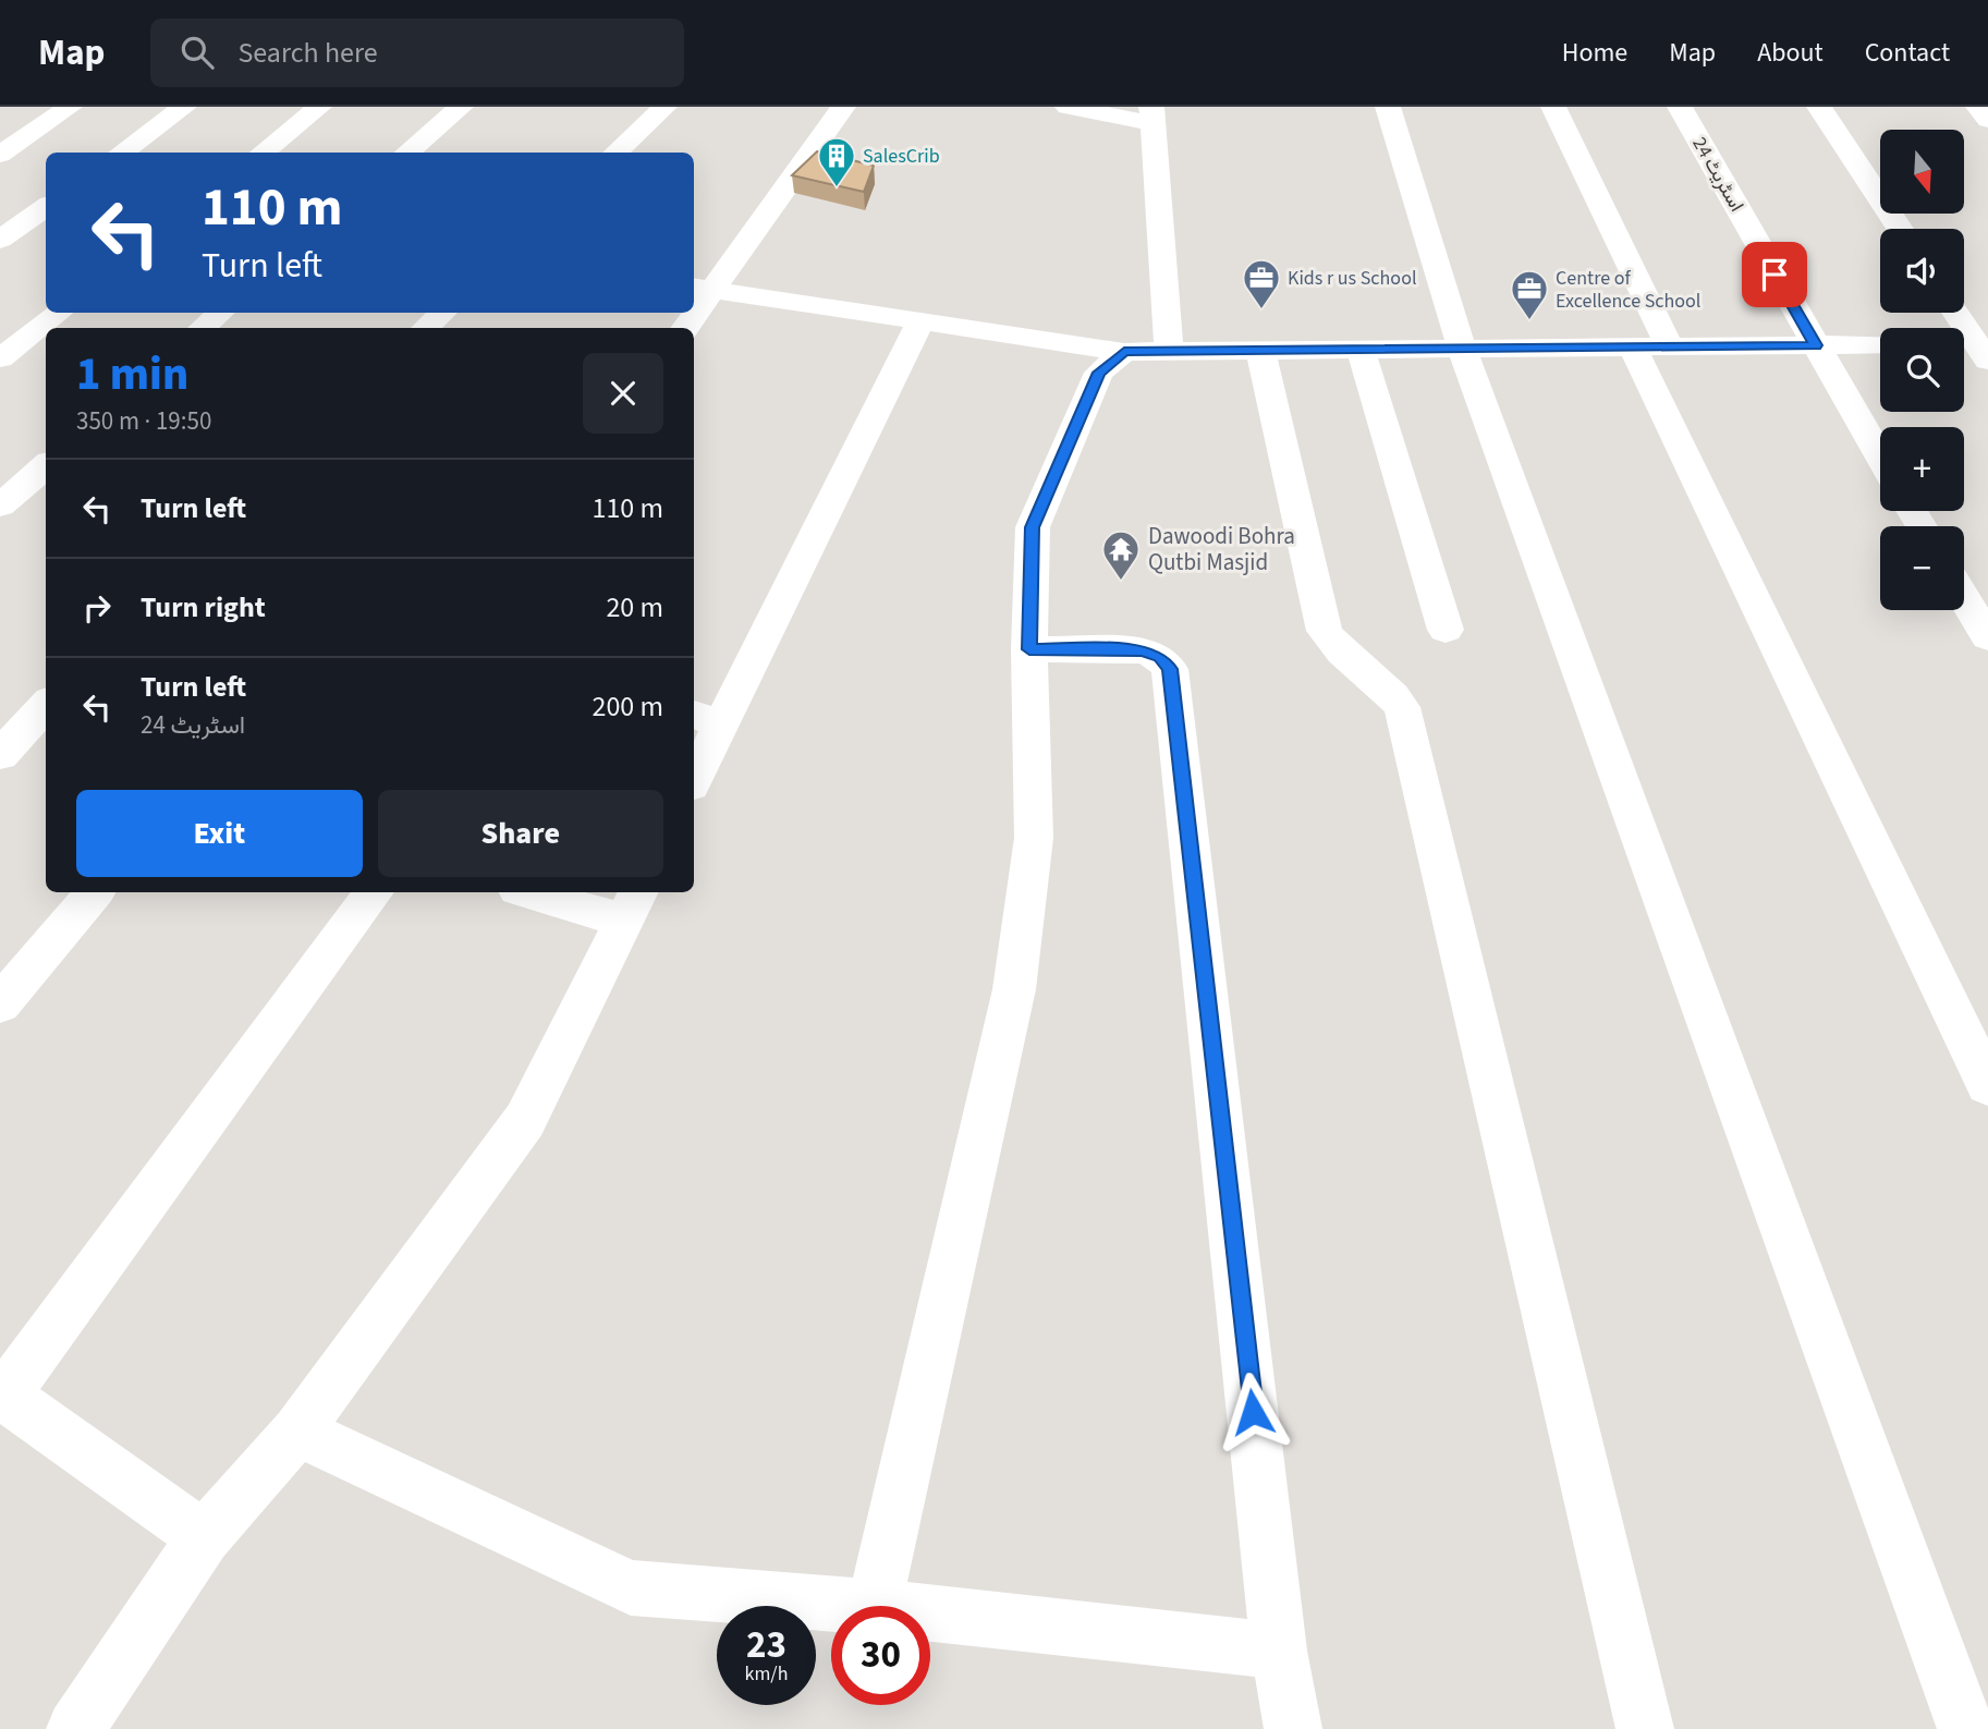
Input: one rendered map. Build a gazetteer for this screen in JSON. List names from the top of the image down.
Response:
{
  "streets": {
    "street": ["اسٹریٹ 24"]
  },
  "places": {
    "building": ["SalesCrib"],
    "office": ["Kids r us School", "Centre of Excellence School"],
    "temple": ["Dawoodi Bohra Qutbi Masjid"]
  },
  "north": "bottom",
  "page": {
    "header": "Map",
    "search": "Search here",
    "nav": [
      "Home",
      "Map",
      "About",
      "Contact"
    ],
    "map_buttons": ["+", "−"],
    "turn": ["110 m", "Turn left"],
    "heading": ["1 min", "350 m · 19:50"],
    "list": [
      {
        "name": "Turn left",
        "value": "110 m"
      },
      {
        "name": "Turn right",
        "value": "20 m"
      },
      {
        "name": "Turn left",
        "note": "اسٹریٹ 24",
        "value": "200 m"
      }
    ],
    "buttons": ["Exit", "Share"],
    "speed": "23 km/h",
    "limit": "30"
  }
}
